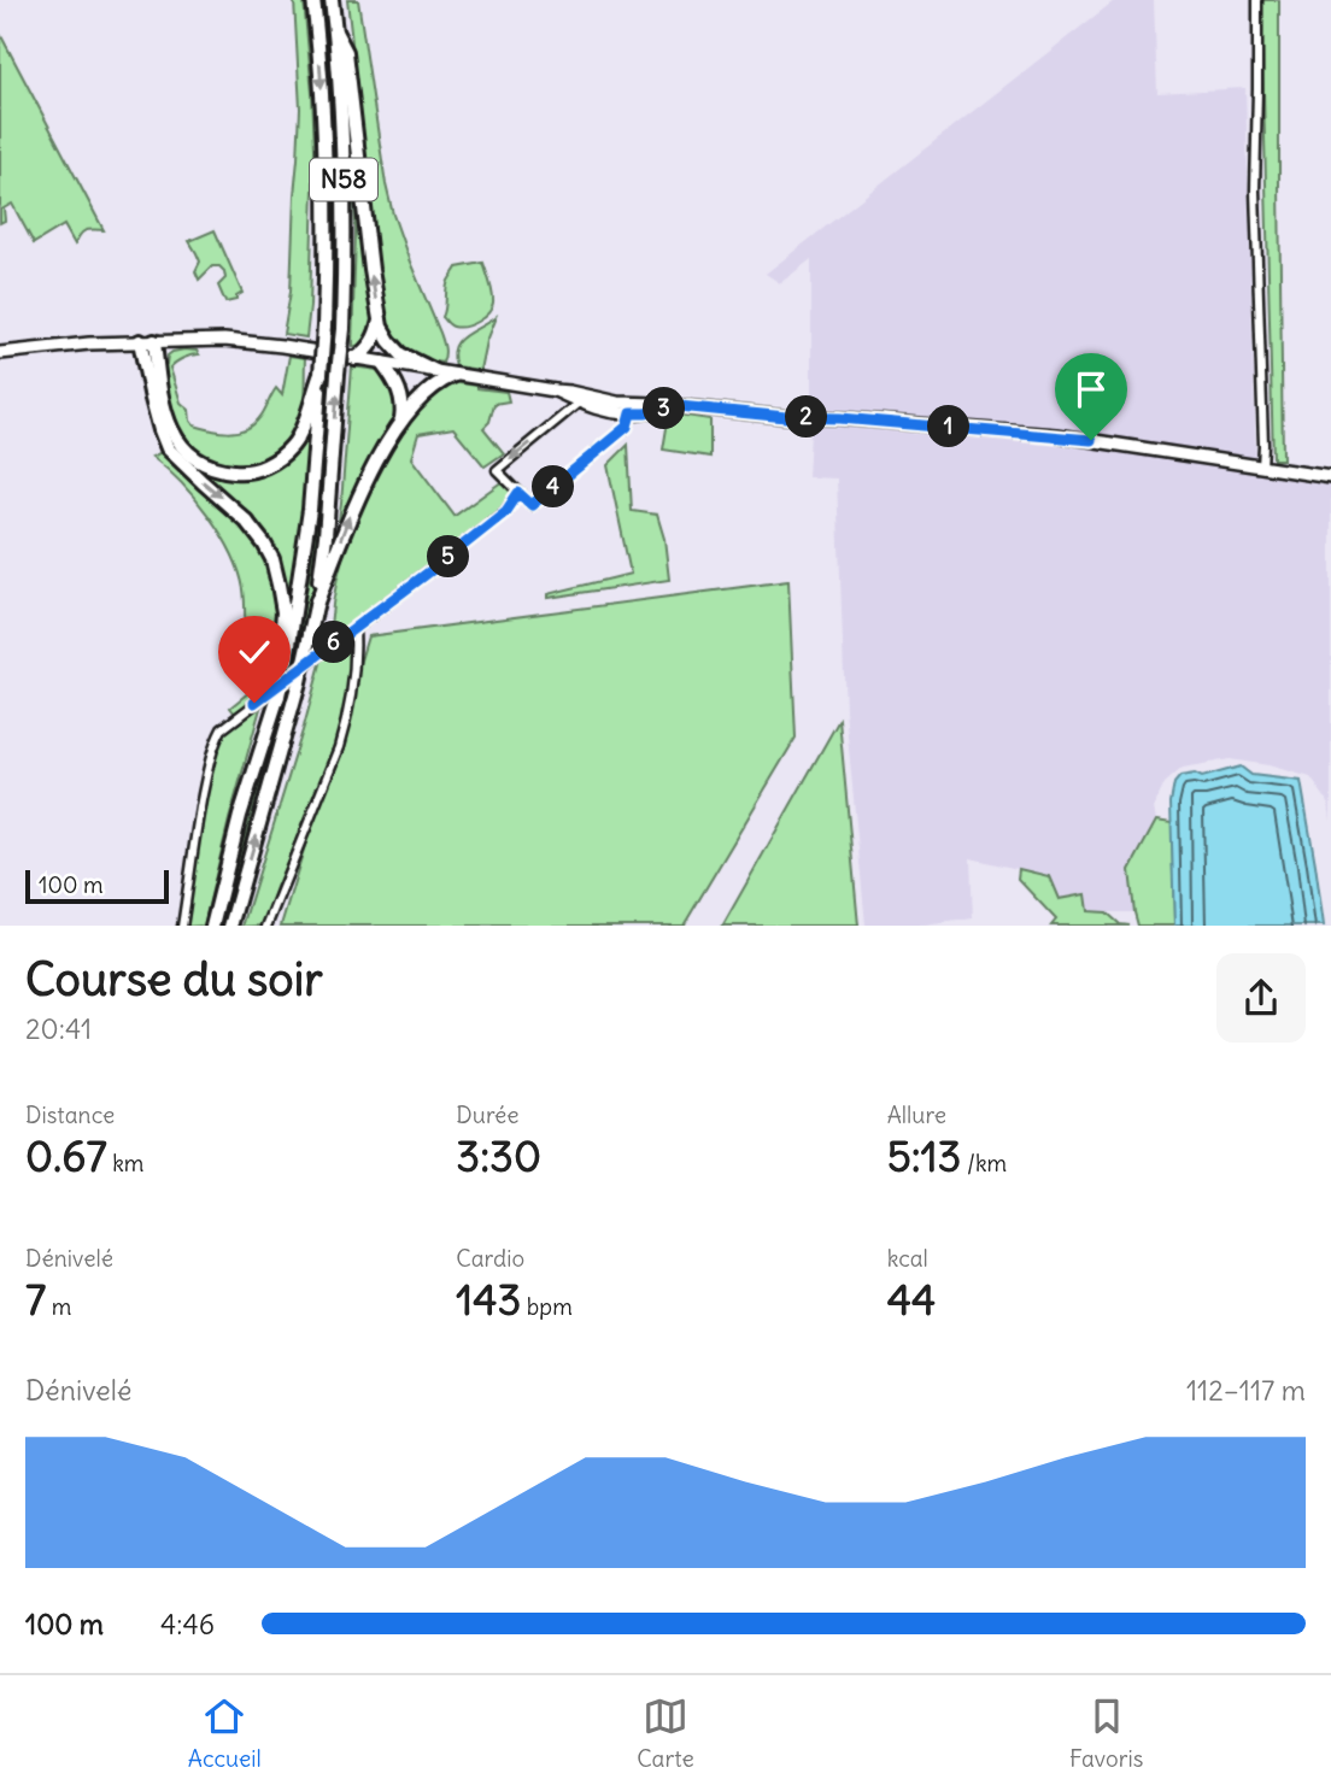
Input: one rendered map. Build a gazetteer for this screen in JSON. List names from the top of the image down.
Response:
{
  "streets": {
    "highway": ["N58"]
  },
  "scale_bar": "100 m",
  "page": {
    "pins": [
      "3",
      "2",
      "1",
      "4",
      "5",
      "6"
    ],
    "scale": "100 m",
    "heading": ["Course du soir", "20:41"],
    "stats": [
      ["Distance", "0.67 km"],
      ["Durée", "3:30"],
      ["Allure", "5:13 /km"],
      ["Dénivelé", "7 m"],
      ["Cardio", "143 bpm"],
      ["kcal", "44"]
    ],
    "chart": ["Dénivelé", "112–117 m"],
    "list": [
      {
        "name": "100 m",
        "note": "4:46"
      }
    ],
    "tabs": ["Accueil", "Carte", "Favoris"]
  }
}
